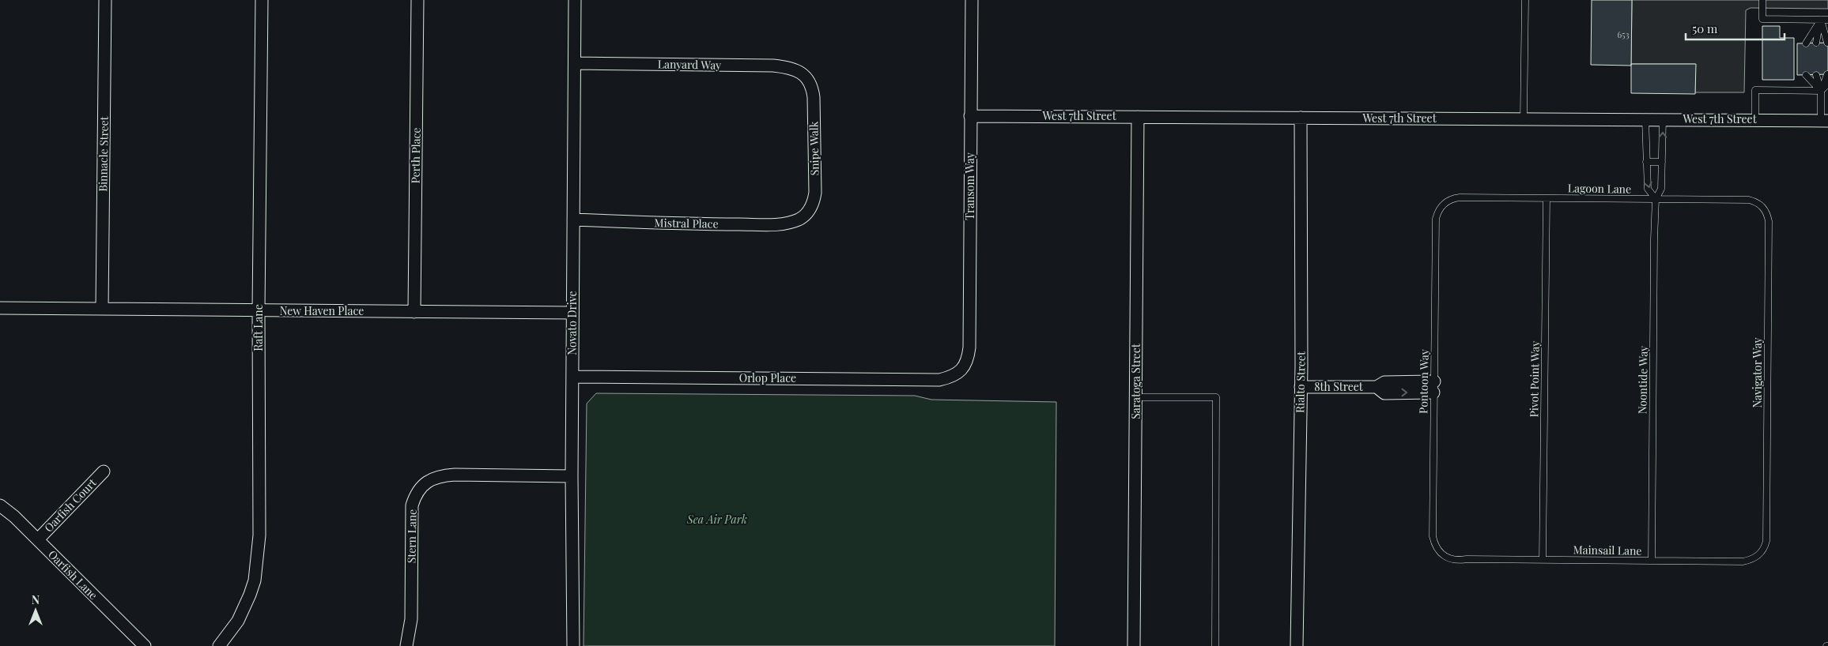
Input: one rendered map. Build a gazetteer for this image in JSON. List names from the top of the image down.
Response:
{
  "streets": {
    "street": [
      "Lanyard Way",
      "West 7th Street",
      "Snipe Walk",
      "Binnacle Street",
      "Perth Place",
      "Transom Way",
      "Mistral Place",
      "New Haven Place",
      "Novato Drive",
      "Raft Lane",
      "Orlop Place",
      "Saratoga Street",
      "Rialto Street",
      "8th Street",
      "Oarfish Court",
      "Stern Lane",
      "Oarfish Lane"
    ],
    "lane": [
      "Lagoon Lane",
      "Navigator Way",
      "Pivot Point Way",
      "Noontide Way",
      "Pontoon Way",
      "Mainsail Lane"
    ]
  },
  "crossings": [
    ["Lanyard Way", "Snipe Walk"],
    ["Lanyard Way", "Novato Drive"],
    ["West 7th Street", "Transom Way"],
    ["West 7th Street", "Noontide Way"],
    ["West 7th Street", "Saratoga Street"],
    ["West 7th Street", "Rialto Street"],
    ["Snipe Walk", "Mistral Place"],
    ["Binnacle Street", "New Haven Place"],
    ["Perth Place", "New Haven Place"],
    ["Transom Way", "Orlop Place"],
    ["Lagoon Lane", "Navigator Way"],
    ["Lagoon Lane", "Pivot Point Way"],
    ["Lagoon Lane", "Noontide Way"],
    ["Lagoon Lane", "Pontoon Way"],
    ["Mistral Place", "Novato Drive"],
    ["New Haven Place", "Novato Drive"],
    ["New Haven Place", "Raft Lane"],
    ["Novato Drive", "Orlop Place"],
    ["Novato Drive", "Stern Lane"],
    ["Navigator Way", "Mainsail Lane"],
    ["Pivot Point Way", "Mainsail Lane"],
    ["Noontide Way", "Mainsail Lane"],
    ["Pontoon Way", "8th Street"],
    ["Pontoon Way", "Mainsail Lane"],
    ["Rialto Street", "8th Street"],
    ["Oarfish Court", "Oarfish Lane"]
  ],
  "parks": ["Sea Air Park"],
  "house_numbers": ["653"],
  "scale_bar": "50 m",
  "north": "top"
}
